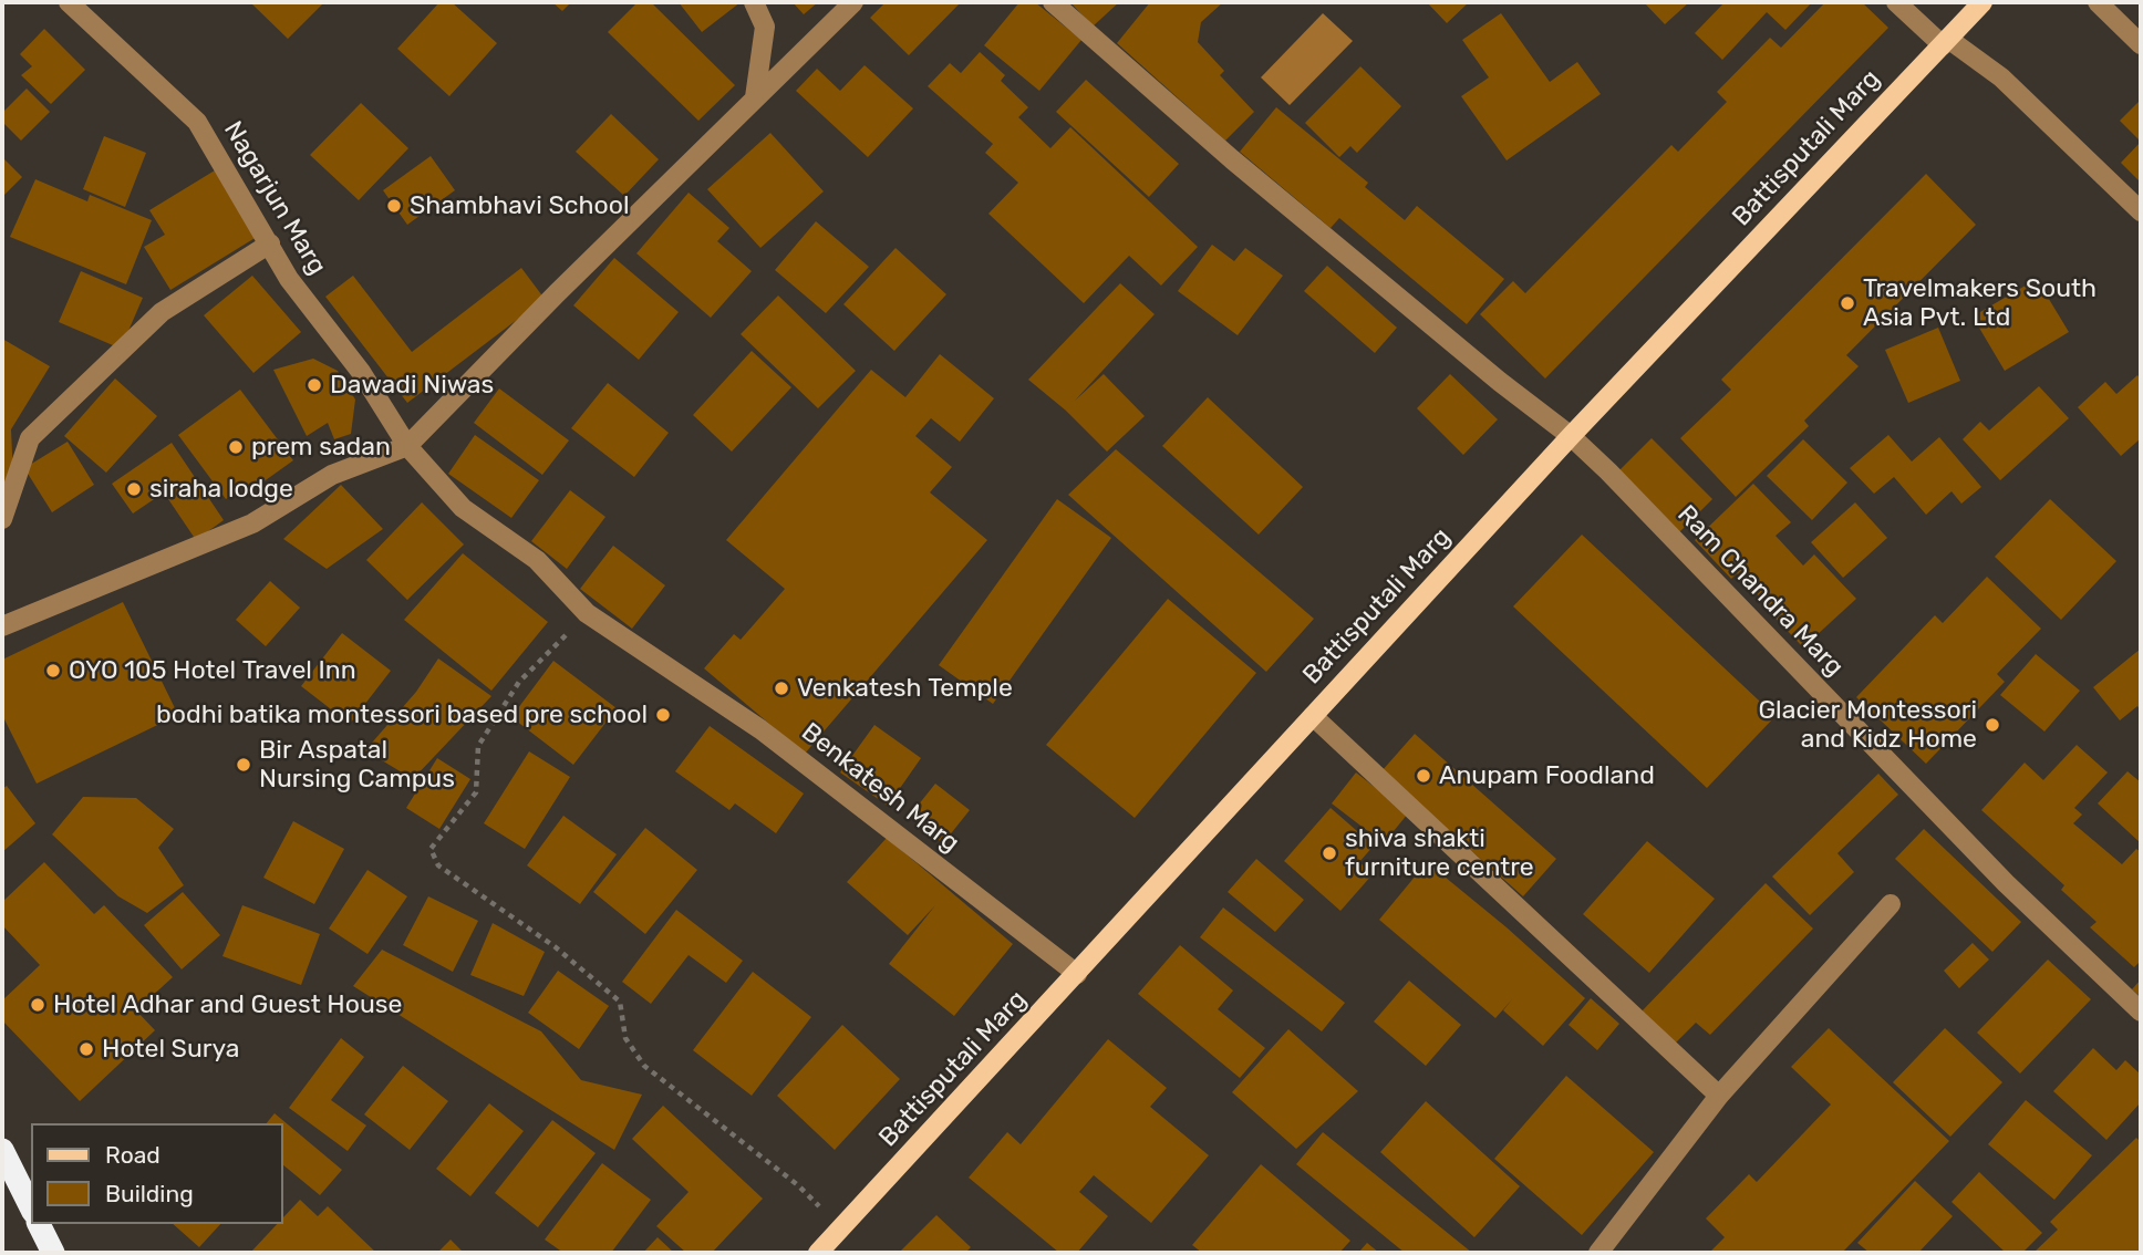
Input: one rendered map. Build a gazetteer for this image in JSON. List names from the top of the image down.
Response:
{
  "streets": {
    "main road": ["Battisputali Marg"],
    "street": ["Nagarjun Marg", "Ram Chandra Marg", "Benkatesh Marg"]
  },
  "crossings": [
    ["Battisputali Marg", "Ram Chandra Marg"],
    ["Battisputali Marg", "Benkatesh Marg"],
    ["Nagarjun Marg", "Benkatesh Marg"]
  ],
  "places": [
    "Shambhavi School",
    "Travelmakers South Asia Pvt. Ltd",
    "Dawadi Niwas",
    "prem sadan",
    "siraha lodge",
    "OYO 105 Hotel Travel Inn",
    "Venkatesh Temple",
    "bodhi batika montessori based pre school",
    "Glacier Montessori and Kidz Home",
    "Bir Aspatal Nursing Campus",
    "Anupam Foodland",
    "shiva shakti furniture centre",
    "Hotel Adhar and Guest House",
    "Hotel Surya"
  ],
  "legend": ["Road", "Building"]
}
